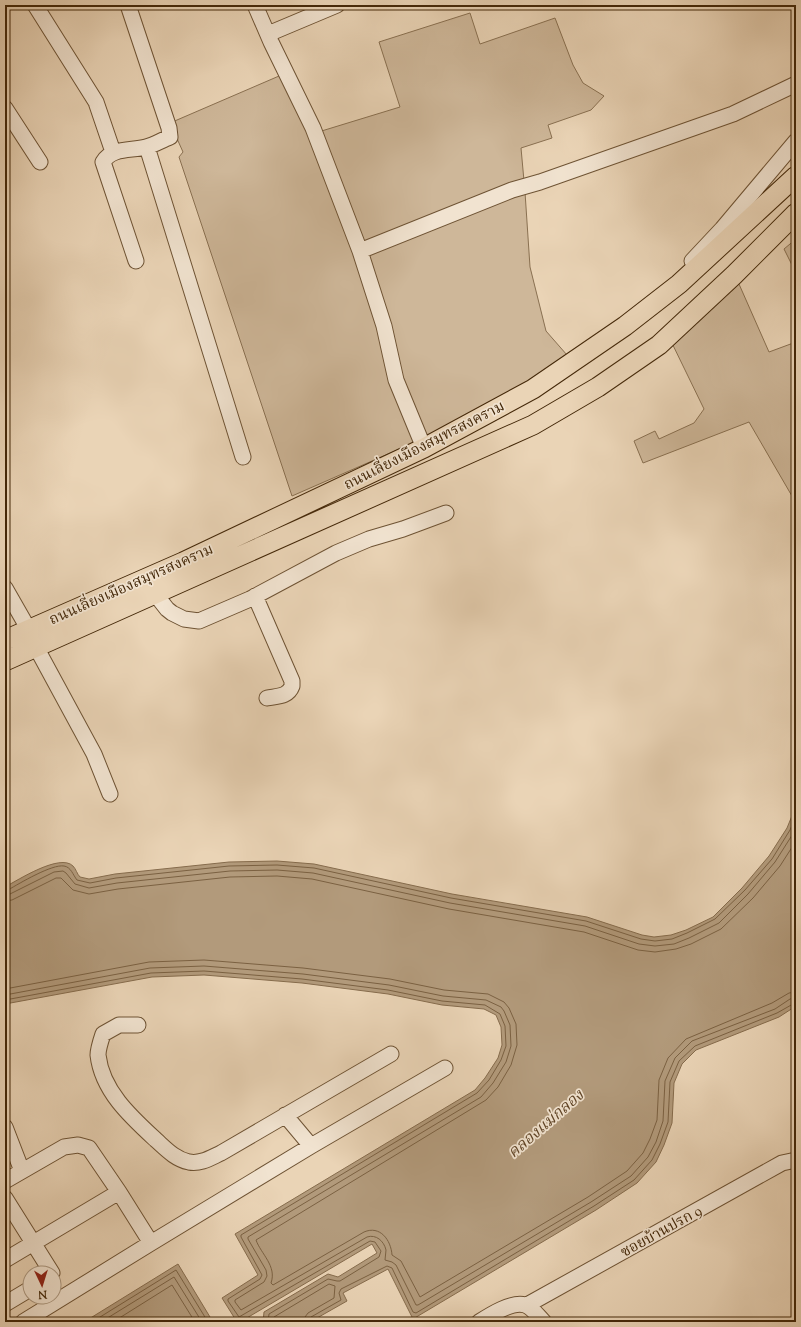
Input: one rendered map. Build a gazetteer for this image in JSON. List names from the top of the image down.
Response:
{
  "streets": {
    "main road": ["ถนนเลี่ยงเมืองสมุทรสงคราม"],
    "street": ["ซอยบ้านปรก 9"]
  },
  "water": ["คลองแม่กลอง"],
  "north": "bottom"
}
